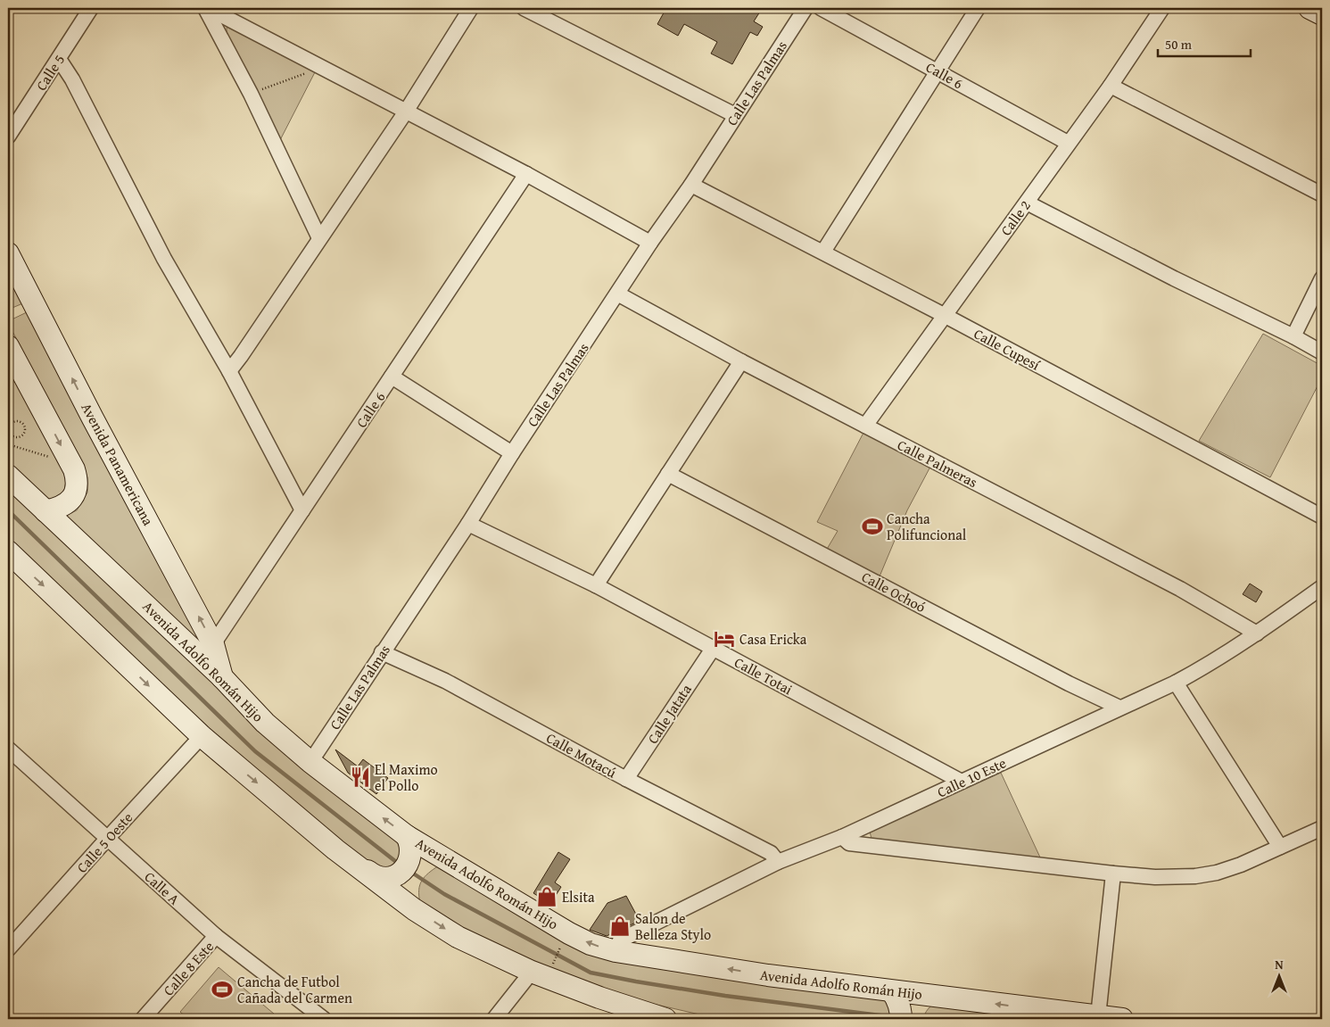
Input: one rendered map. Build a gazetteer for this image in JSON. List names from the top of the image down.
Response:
{
  "streets": {
    "main road": ["Avenida Panamericana", "Avenida Adolfo Román Hijo"],
    "street": [
      "Calle 5",
      "Calle 6",
      "Calle Las Palmas",
      "Calle 2",
      "Calle Cupesí",
      "Calle Palmeras",
      "Calle Ochoó",
      "Calle Totai",
      "Calle Jatata",
      "Calle Motacú",
      "Calle 10 Este",
      "Calle 5 Oeste",
      "Calle A",
      "Calle 8 Este"
    ]
  },
  "crossings": [
    ["Calle 6", "Calle 2"],
    ["Calle 6", "Avenida Panamericana"],
    ["Calle Las Palmas", "Calle Cupesí"],
    ["Calle Las Palmas", "Calle Palmeras"],
    ["Calle Las Palmas", "Avenida Adolfo Román Hijo"],
    ["Calle Las Palmas", "Calle Totai"],
    ["Calle Las Palmas", "Calle Motacú"],
    ["Calle 2", "Calle Cupesí"],
    ["Calle 2", "Calle Palmeras"],
    ["Calle Palmeras", "Calle 10 Este"],
    ["Avenida Panamericana", "Avenida Adolfo Román Hijo"],
    ["Calle Ochoó", "Calle 10 Este"],
    ["Avenida Adolfo Román Hijo", "Calle 10 Este"],
    ["Calle Totai", "Calle Jatata"],
    ["Calle Totai", "Calle 10 Este"],
    ["Calle Jatata", "Calle Motacú"],
    ["Calle Motacú", "Calle 10 Este"],
    ["Calle 5 Oeste", "Calle A"],
    ["Calle A", "Calle 8 Este"]
  ],
  "places": {
    "sports": ["Cancha Polifuncional", "Cancha de Futbol Cañada del Carmen"],
    "hotel": ["Casa Ericka"],
    "restaurant": ["El Maximo el Pollo"],
    "shop": ["Elsita", "Salon de Belleza Stylo"]
  },
  "scale_bar": "50 m",
  "north": "top"
}
